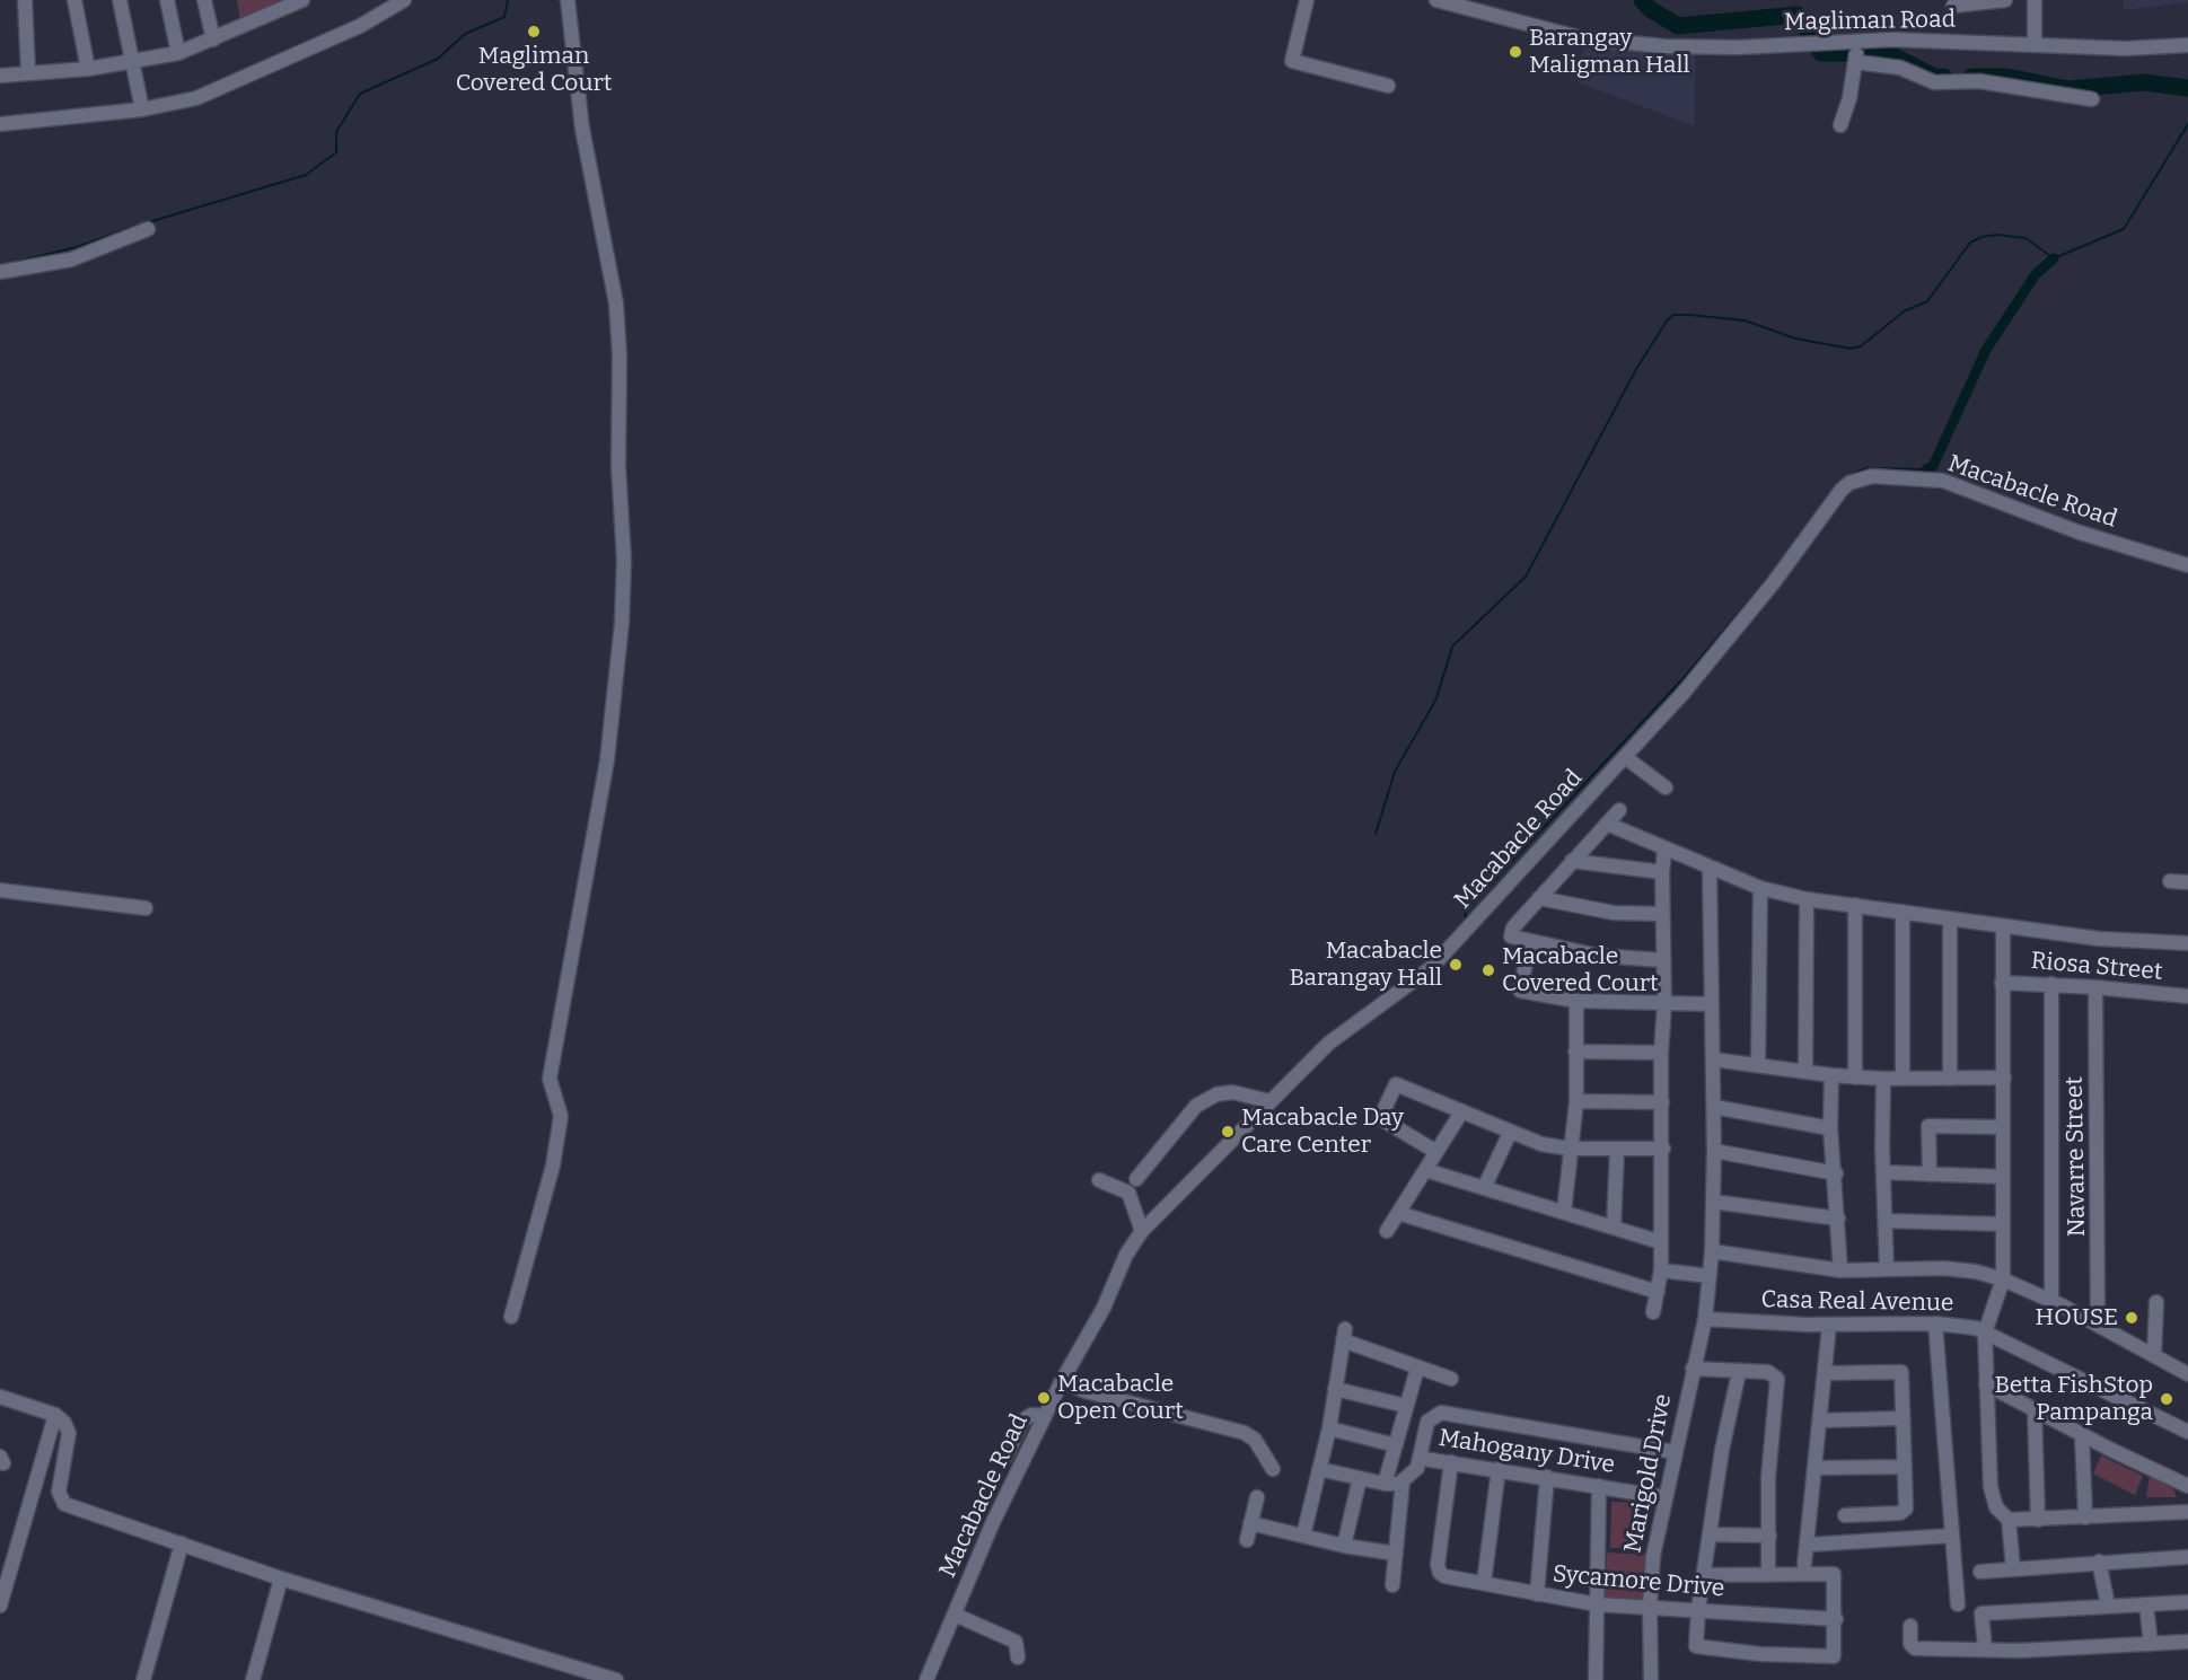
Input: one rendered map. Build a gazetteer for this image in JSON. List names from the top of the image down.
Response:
{
  "streets": {
    "street": [
      "Magliman Road",
      "Macabacle Road",
      "Riosa Street",
      "Navarre Street",
      "Casa Real Avenue",
      "Mahogany Drive",
      "Marigold Drive",
      "Sycamore Drive"
    ]
  },
  "crossings": [
    ["Riosa Street", "Navarre Street"],
    ["Casa Real Avenue", "Marigold Drive"],
    ["Mahogany Drive", "Marigold Drive"],
    ["Mahogany Drive", "Sycamore Drive"],
    ["Marigold Drive", "Sycamore Drive"]
  ],
  "places": [
    "Magliman Covered Court",
    "Barangay Maligman Hall",
    "Macabacle Barangay Hall",
    "Macabacle Covered Court",
    "Macabacle Day Care Center",
    "HOUSE",
    "Macabacle Open Court",
    "Betta FishStop Pampanga"
  ]
}
